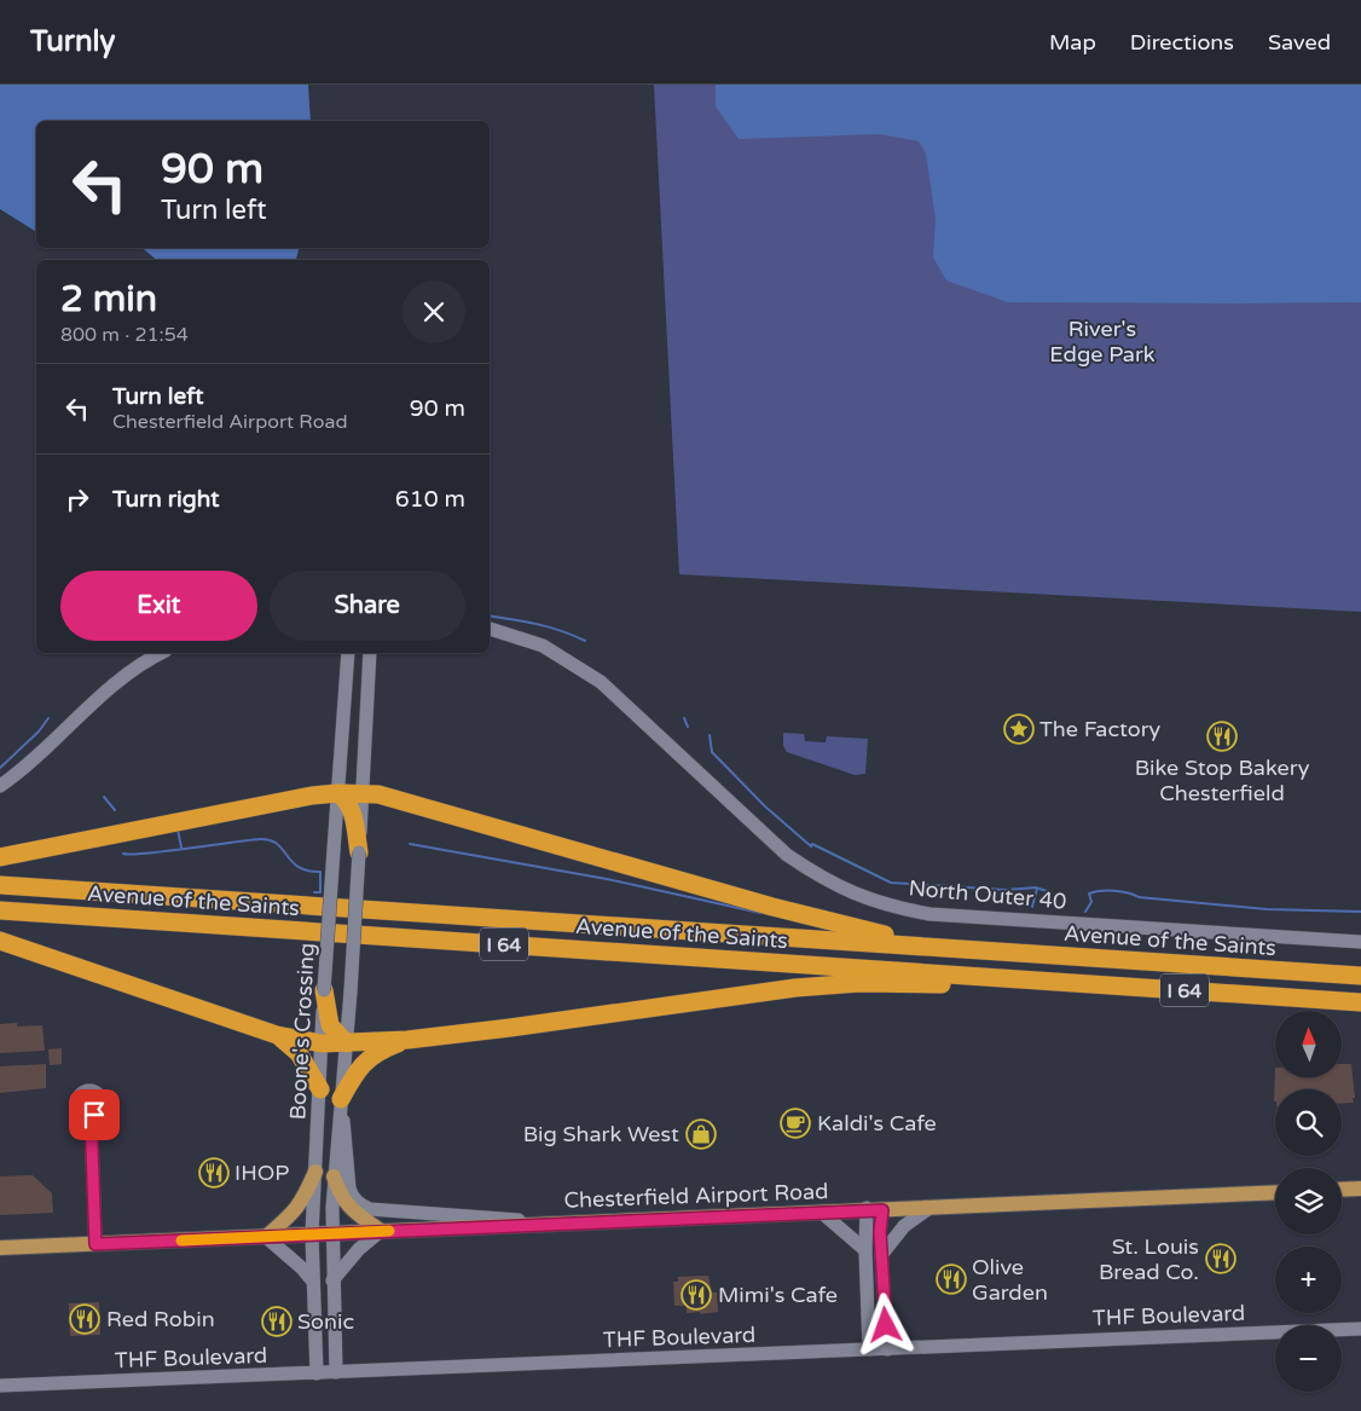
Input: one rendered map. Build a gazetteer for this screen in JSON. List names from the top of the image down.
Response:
{
  "streets": {
    "highway": ["Avenue of the Saints", "I 64"],
    "main road": ["Chesterfield Airport Road"],
    "street": ["North Outer 40", "Boone's Crossing", "THF Boulevard"]
  },
  "crossings": [
    ["Boone's Crossing", "Chesterfield Airport Road"],
    ["Boone's Crossing", "THF Boulevard"]
  ],
  "parks": ["River's Edge Park"],
  "places": {
    "place": ["The Factory"],
    "restaurant": [
      "Bike Stop Bakery Chesterfield",
      "IHOP",
      "St. Louis Bread Co.",
      "Olive Garden",
      "Mimi's Cafe",
      "Red Robin",
      "Sonic"
    ],
    "cafe": ["Kaldi's Cafe"],
    "shop": ["Big Shark West"]
  },
  "north": "top",
  "page": {
    "header": "Turnly",
    "nav": ["Map", "Directions", "Saved"],
    "turn": ["90 m", "Turn left"],
    "heading": ["2 min", "800 m · 21:54"],
    "list": [
      {
        "name": "Turn left",
        "note": "Chesterfield Airport Road",
        "value": "90 m"
      },
      {
        "name": "Turn right",
        "value": "610 m"
      }
    ],
    "buttons": ["Exit", "Share"],
    "map_buttons": ["+", "−"]
  }
}
